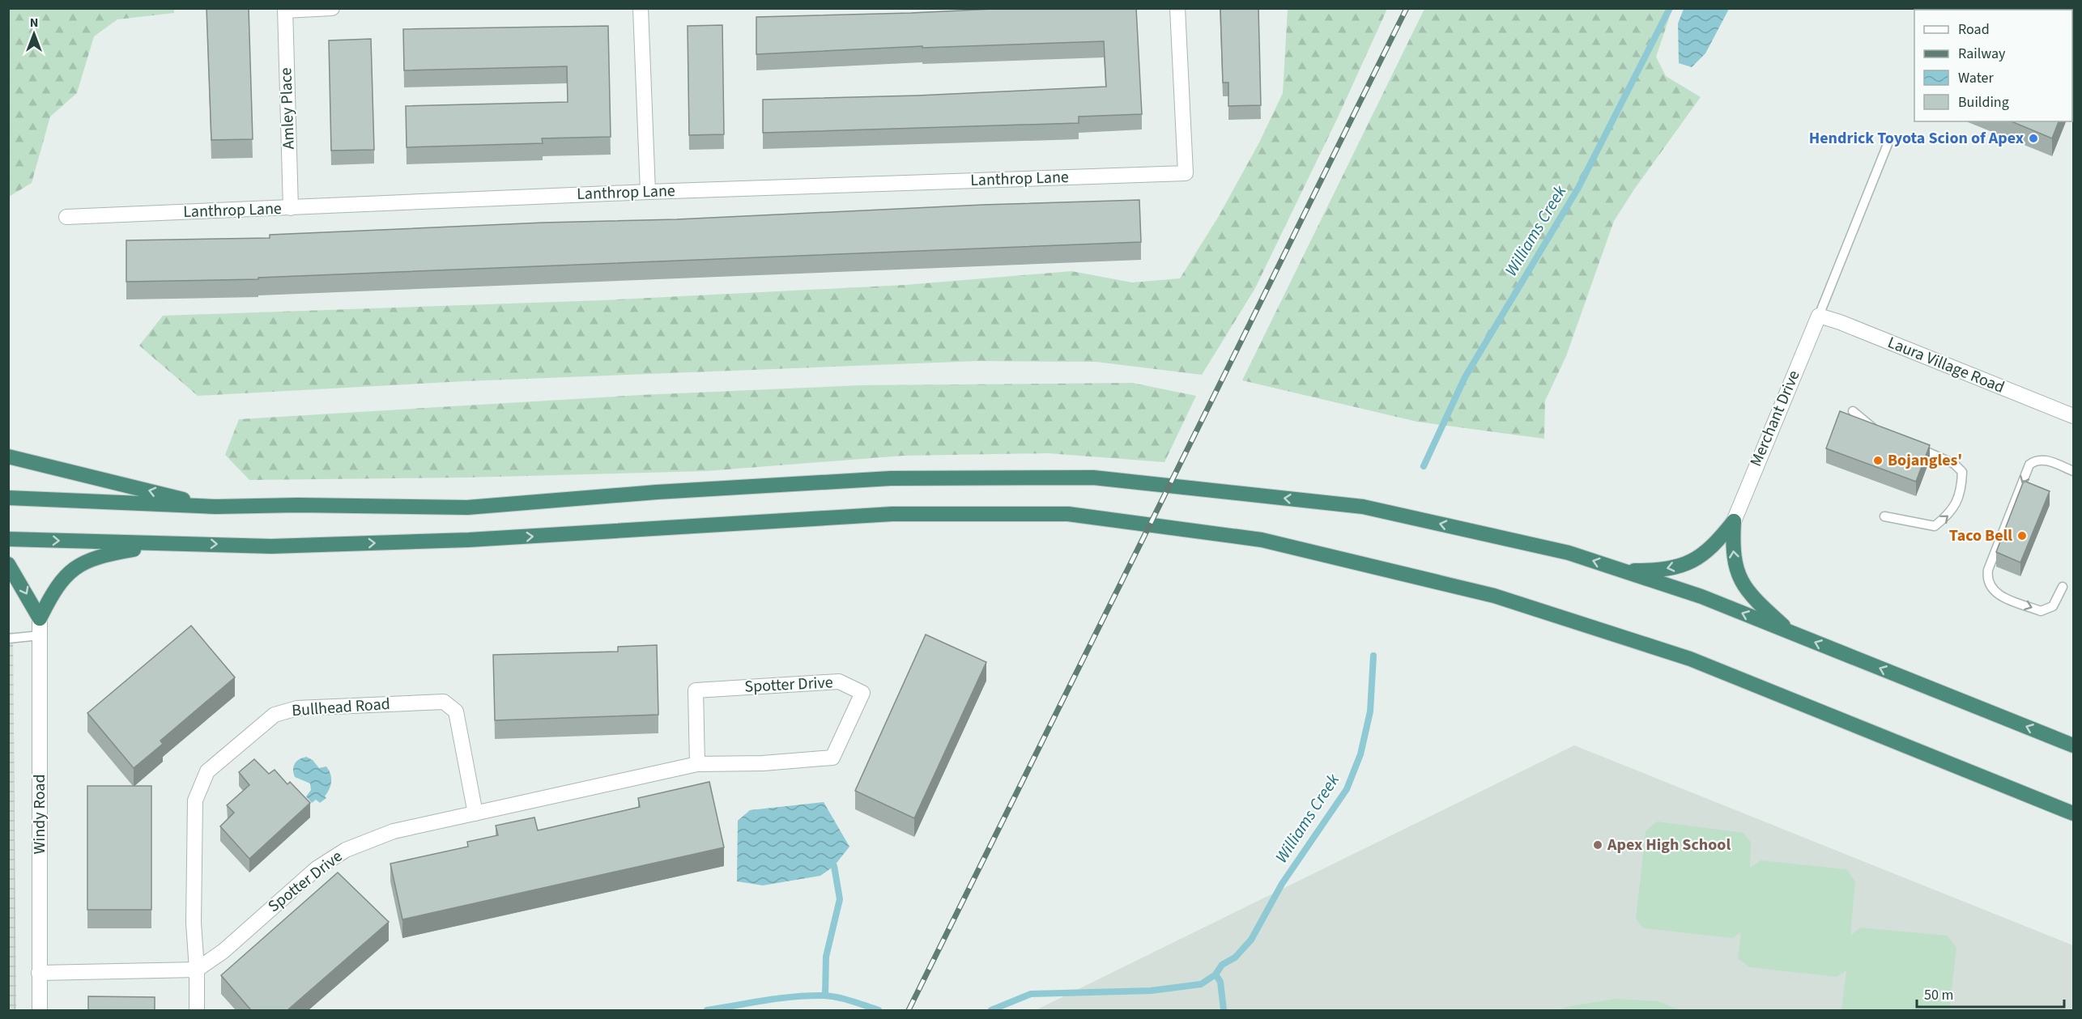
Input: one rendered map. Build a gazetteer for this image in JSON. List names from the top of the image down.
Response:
{
  "streets": {
    "street": [
      "Amley Place",
      "Lanthrop Lane",
      "Laura Village Road",
      "Merchant Drive",
      "Spotter Drive",
      "Bullhead Road",
      "Windy Road"
    ]
  },
  "crossings": [
    ["Amley Place", "Lanthrop Lane"],
    ["Laura Village Road", "Merchant Drive"],
    ["Spotter Drive", "Bullhead Road"]
  ],
  "water": ["Williams Creek"],
  "places": [
    "Hendrick Toyota Scion of Apex",
    "Bojangles'",
    "Taco Bell",
    "Apex High School"
  ],
  "legend": [
    "Road",
    "Railway",
    "Water",
    "Building"
  ],
  "scale_bar": "50 m",
  "north": "top"
}
